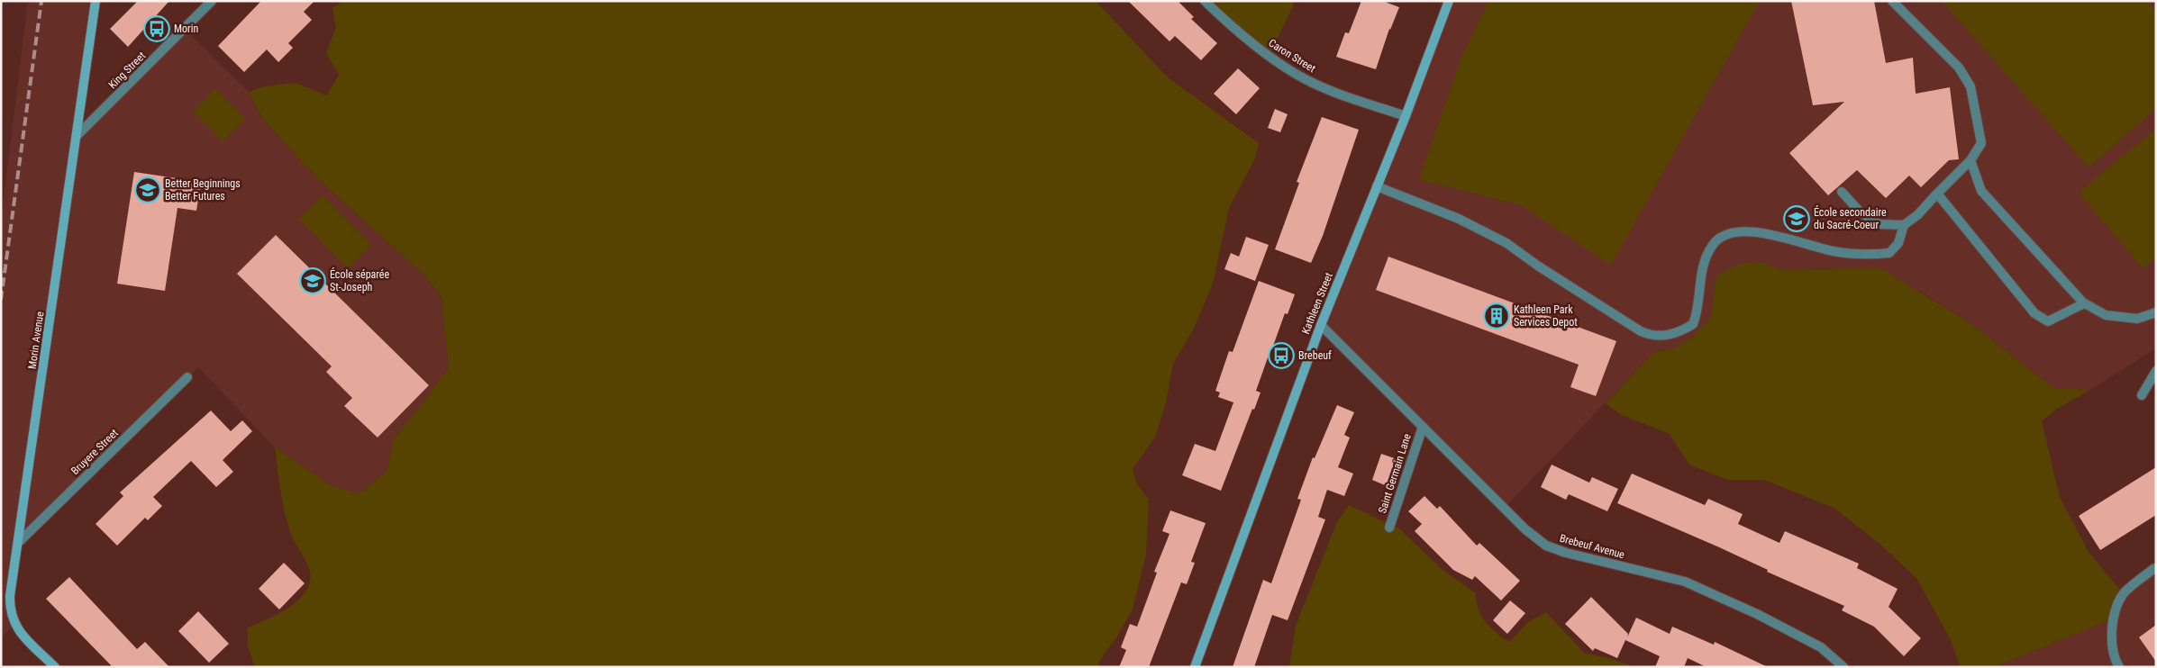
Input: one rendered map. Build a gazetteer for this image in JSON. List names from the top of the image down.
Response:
{
  "streets": {
    "street": [
      "Caron Street",
      "King Street",
      "Kathleen Street",
      "Morin Avenue",
      "Bruyere Street",
      "Saint Germain Lane",
      "Brebeuf Avenue"
    ]
  },
  "crossings": [
    ["Caron Street", "Kathleen Street"],
    ["King Street", "Morin Avenue"],
    ["Kathleen Street", "Brebeuf Avenue"],
    ["Morin Avenue", "Bruyere Street"],
    ["Saint Germain Lane", "Brebeuf Avenue"]
  ],
  "places": {
    "bus stop": ["Morin", "Brebeuf"],
    "school or university": ["Better Beginnings Better Futures", "École secondaire du Sacré-Coeur", "École séparée St-Joseph"],
    "building": ["Kathleen Park Services Depot"]
  }
}
